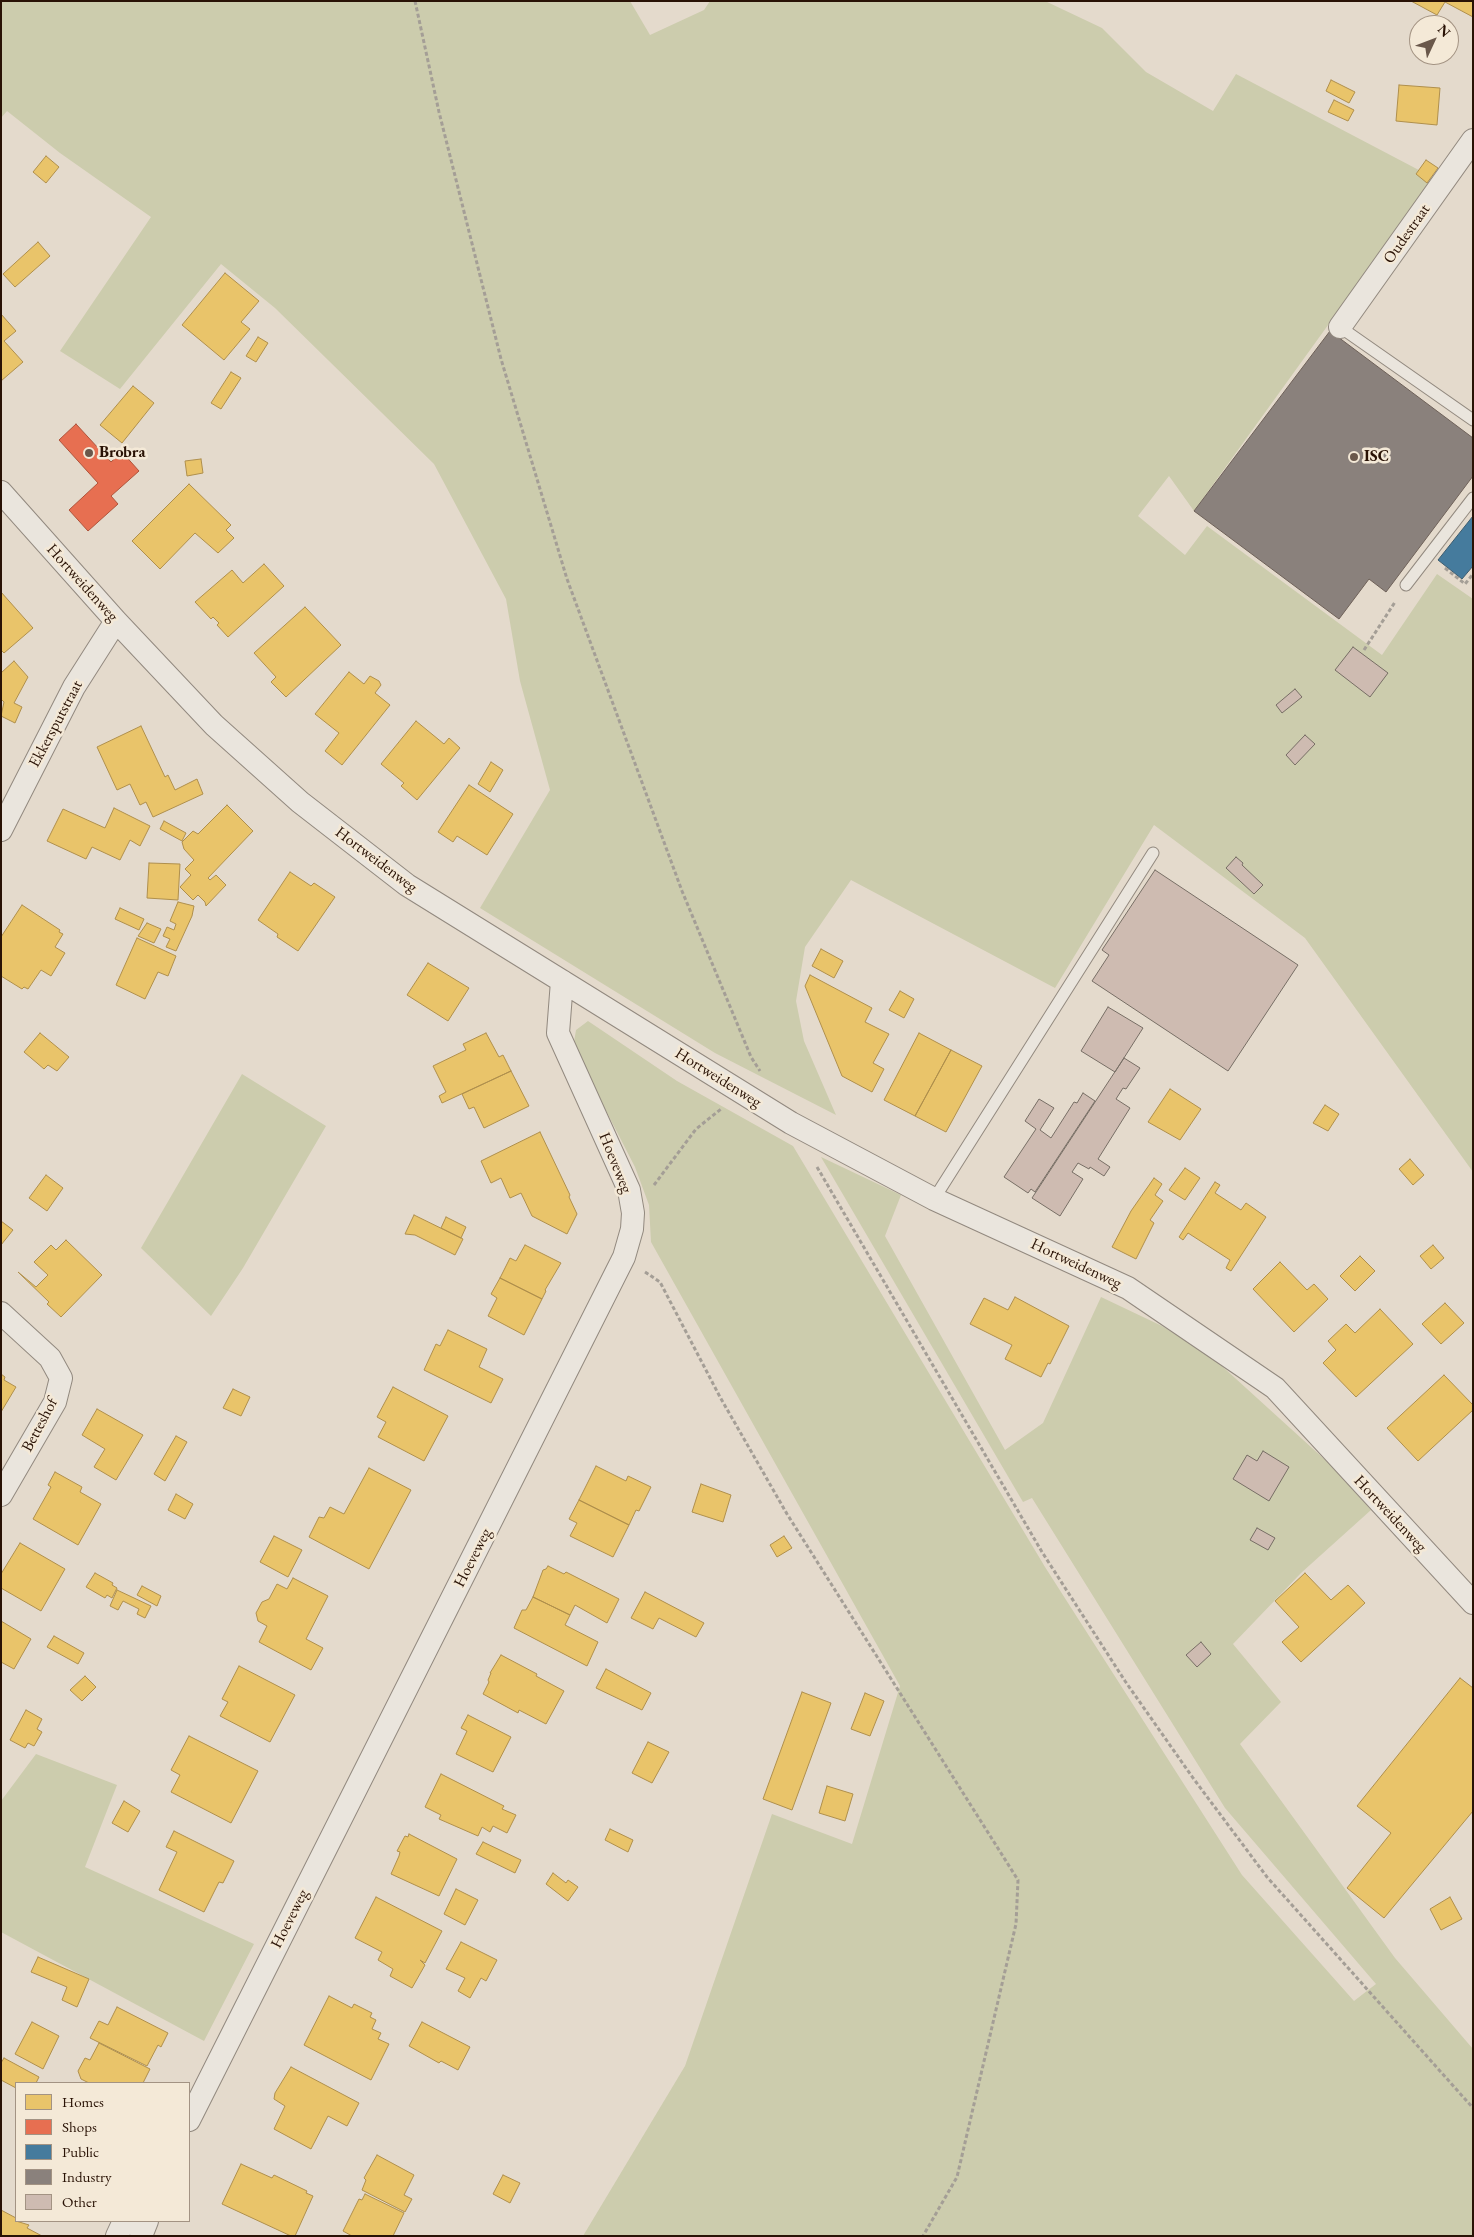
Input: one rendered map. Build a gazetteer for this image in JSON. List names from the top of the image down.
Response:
{
  "streets": {
    "street": [
      "Oudestraat",
      "Hortweidenweg",
      "Ekkersputstraat",
      "Hoeveweg",
      "Betteshof"
    ]
  },
  "crossings": [
    ["Hortweidenweg", "Ekkersputstraat"],
    ["Hortweidenweg", "Hoeveweg"]
  ],
  "places": ["Brobra", "ISC"],
  "legend": [
    "Homes",
    "Shops",
    "Public",
    "Industry",
    "Other"
  ],
  "north": "top right"
}
